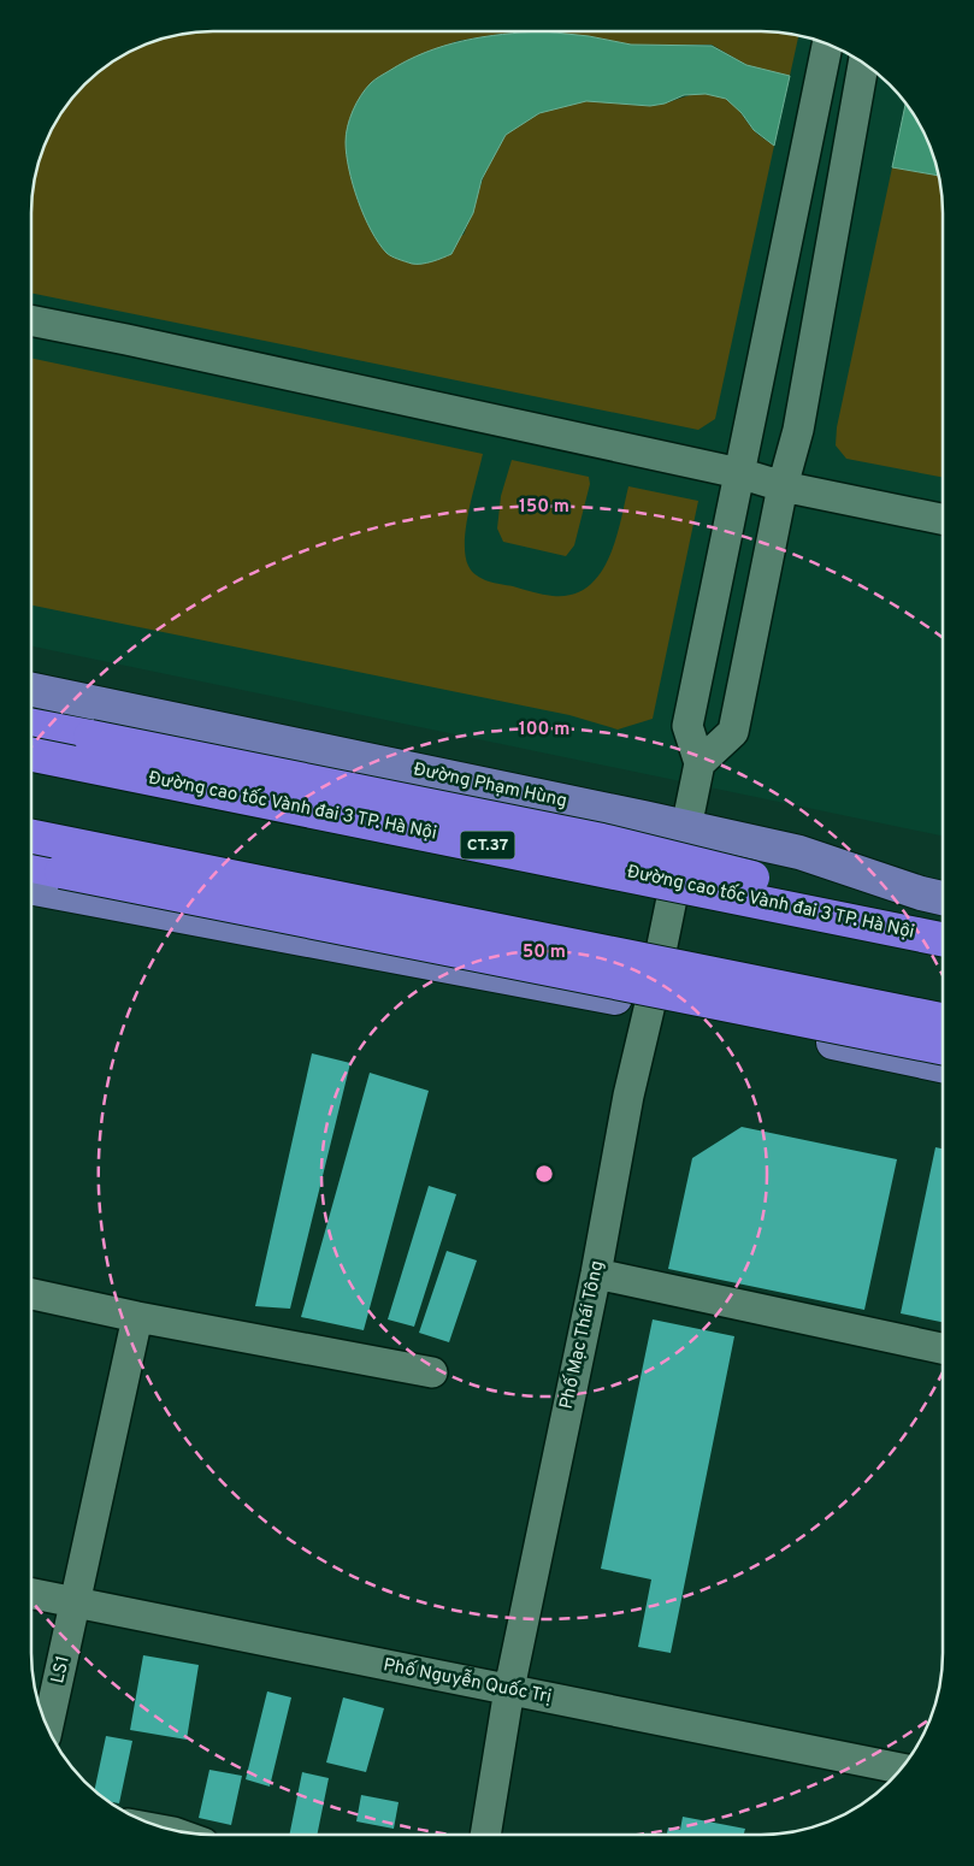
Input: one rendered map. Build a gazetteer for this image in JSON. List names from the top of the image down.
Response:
{
  "streets": {
    "highway": ["Đường cao tốc Vành đai 3 TP. Hà Nội", "CT.37"],
    "main road": ["Đường Phạm Hùng"],
    "street": ["Phố Mạc Thái Tông", "LS1", "Phố Nguyễn Quốc Trị"]
  },
  "crossings": [
    ["Đường Phạm Hùng", "Phố Mạc Thái Tông"],
    ["Phố Mạc Thái Tông", "Phố Nguyễn Quốc Trị"],
    ["LS1", "Phố Nguyễn Quốc Trị"]
  ],
  "rings": ["150 m", "100 m", "50 m"]
}
